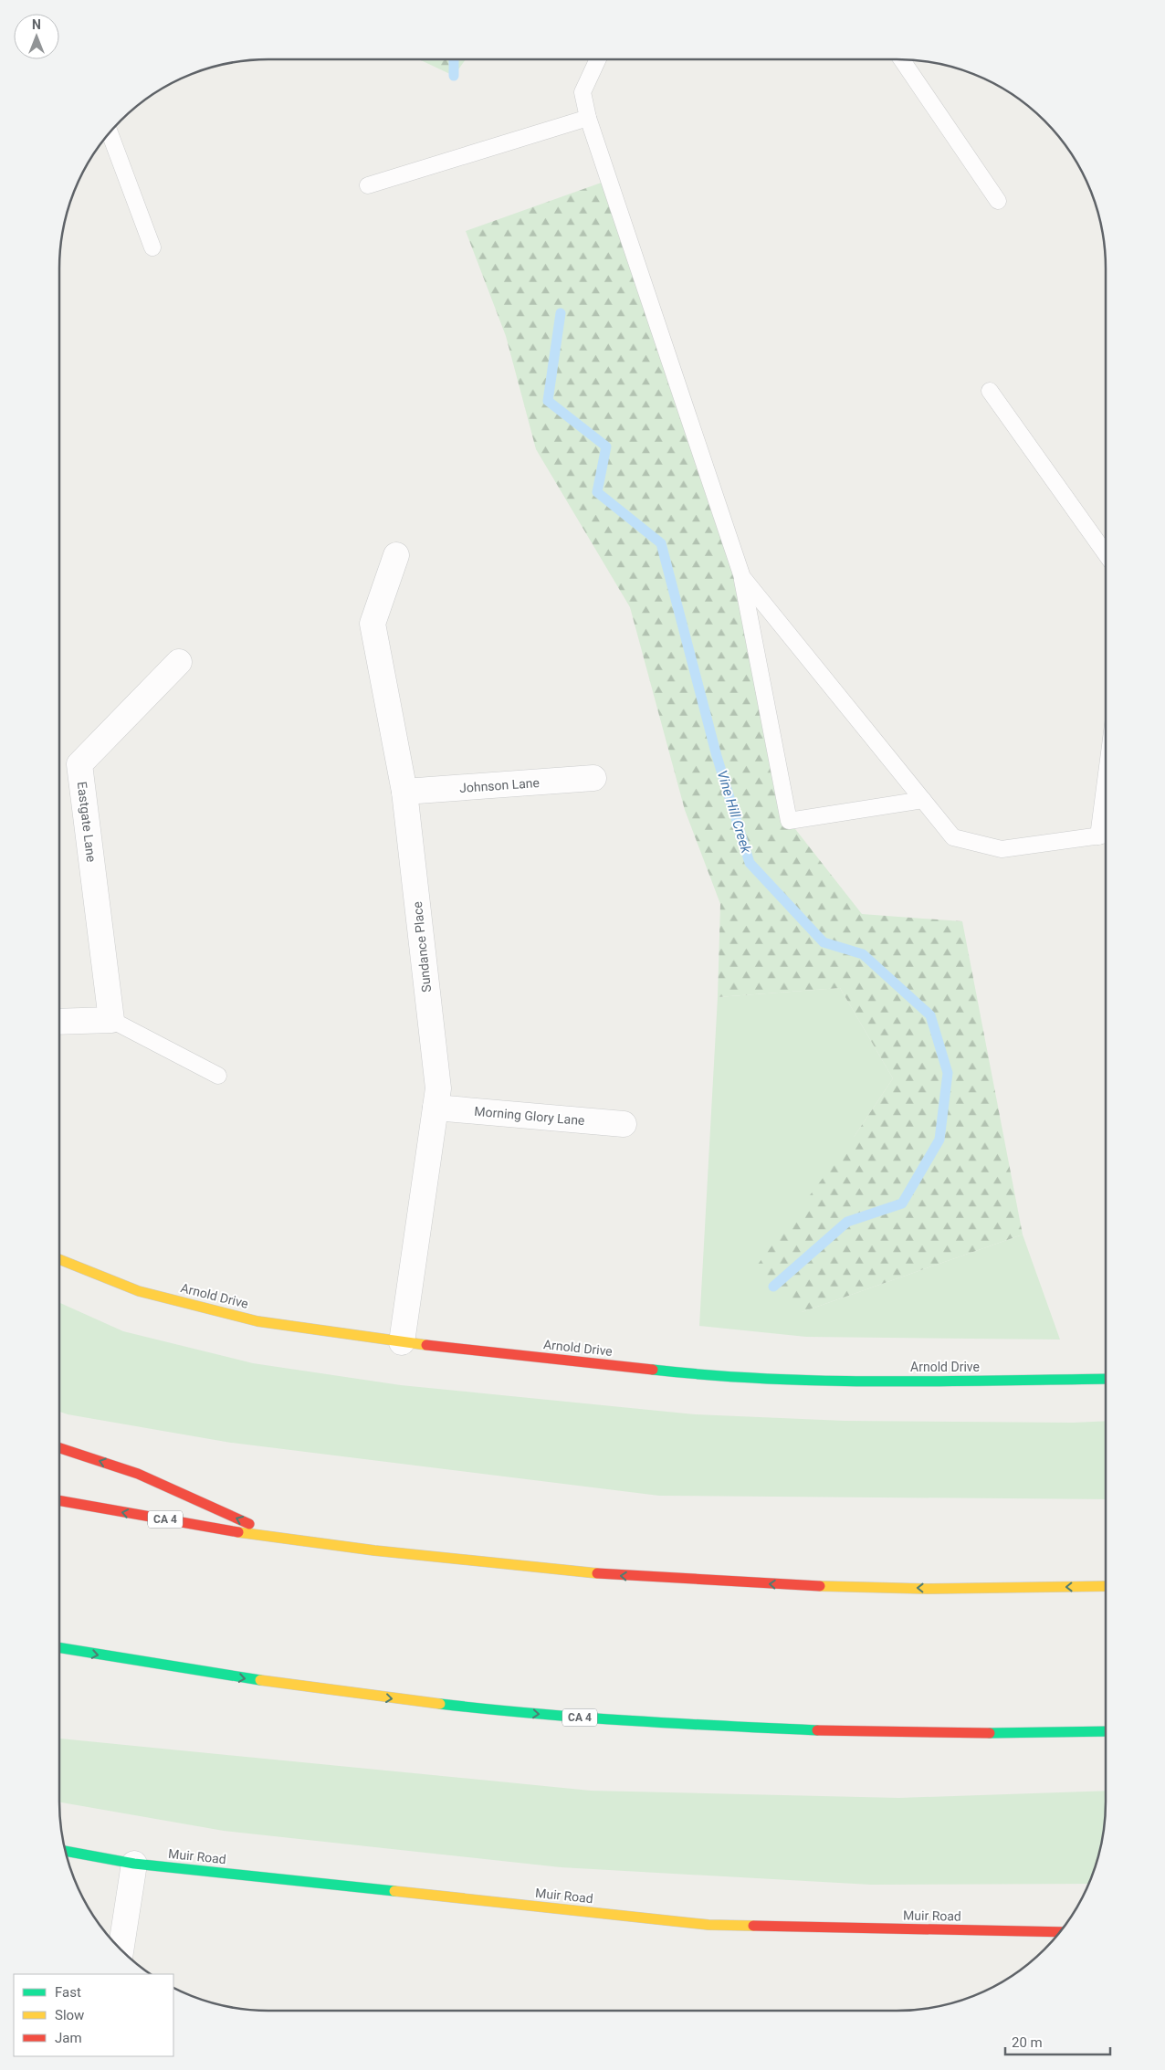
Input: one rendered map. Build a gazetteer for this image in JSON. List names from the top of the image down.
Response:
{
  "streets": {
    "main road": ["Arnold Drive", "CA 4", "Muir Road"],
    "street": [
      "Johnson Lane",
      "Eastgate Lane",
      "Sundance Place",
      "Morning Glory Lane"
    ]
  },
  "crossings": [
    ["Johnson Lane", "Sundance Place"],
    ["Sundance Place", "Morning Glory Lane"],
    ["Sundance Place", "Arnold Drive"]
  ],
  "water": ["Vine Hill Creek"],
  "legend": ["Fast", "Slow", "Jam"],
  "scale_bar": "20 m",
  "north": "top"
}
